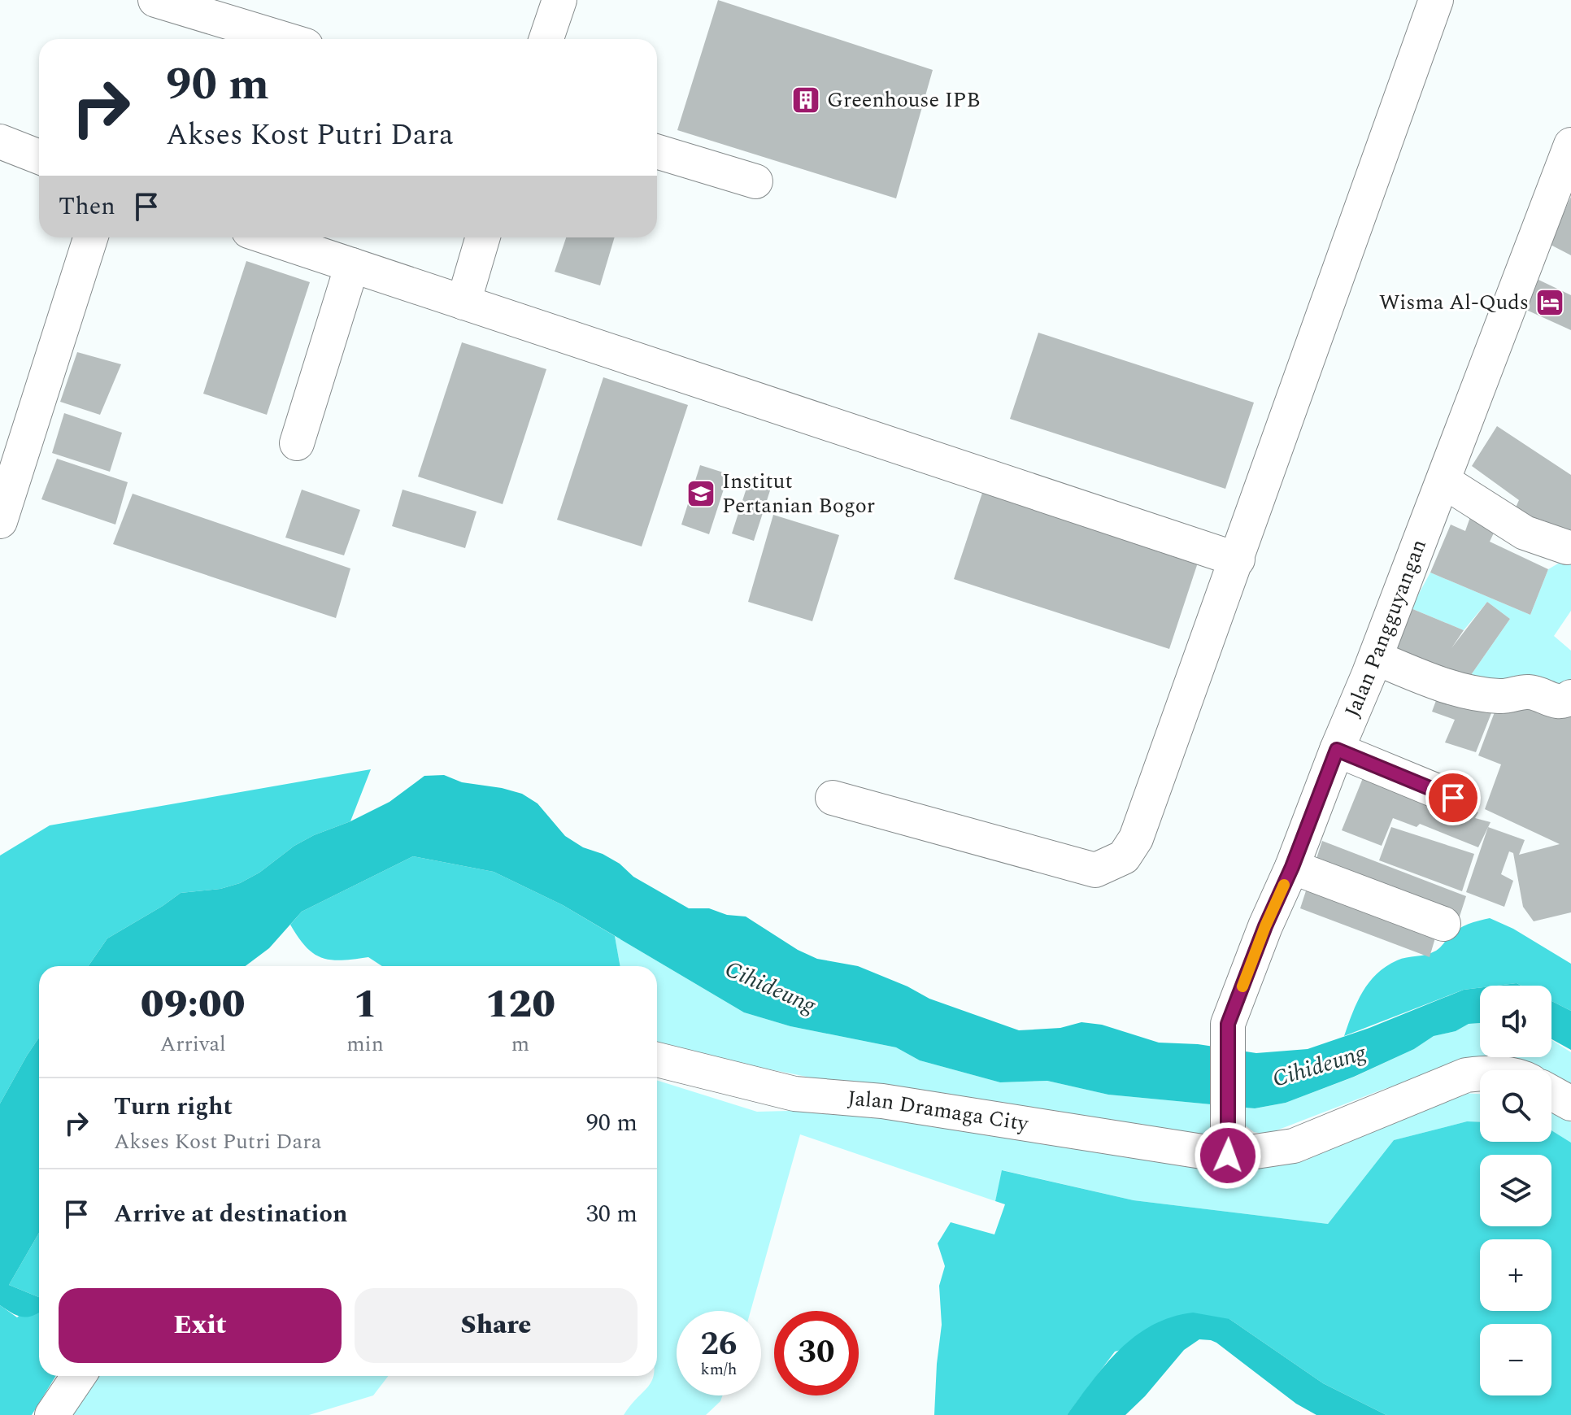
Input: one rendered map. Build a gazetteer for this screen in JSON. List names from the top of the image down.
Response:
{
  "streets": {
    "street": ["Jalan Pangguyangan", "Jalan Dramaga City"]
  },
  "crossings": [
    ["Jalan Pangguyangan", "Jalan Dramaga City"]
  ],
  "water": ["Cihideung"],
  "places": {
    "building": ["Greenhouse IPB"],
    "hotel": ["Wisma Al-Quds"],
    "school or university": ["Institut Pertanian Bogor"]
  },
  "page": {
    "turn": ["90 m", "Akses Kost Putri Dara"],
    "then": "Then",
    "eta": [
      "09:00",
      "Arrival",
      "1",
      "min",
      "120",
      "m"
    ],
    "map_buttons": ["+", "−"],
    "list": [
      {
        "name": "Turn right",
        "note": "Akses Kost Putri Dara",
        "value": "90 m"
      },
      {
        "name": "Arrive at destination",
        "value": "30 m"
      }
    ],
    "buttons": ["Exit", "Share"],
    "speed": "26 km/h",
    "limit": "30"
  }
}
